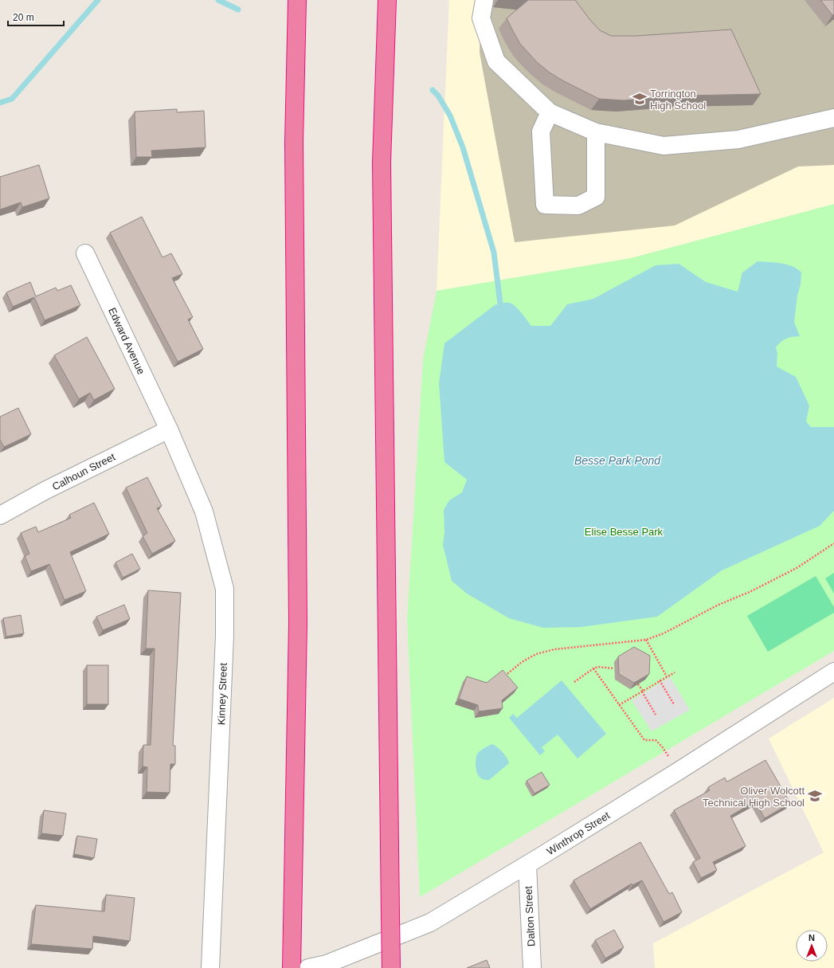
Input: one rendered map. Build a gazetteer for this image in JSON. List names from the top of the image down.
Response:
{
  "streets": {
    "street": [
      "Edward Avenue",
      "Calhoun Street",
      "Kinney Street",
      "Winthrop Street",
      "Dalton Street"
    ]
  },
  "crossings": [
    ["Edward Avenue", "Calhoun Street"],
    ["Edward Avenue", "Kinney Street"],
    ["Calhoun Street", "Kinney Street"],
    ["Winthrop Street", "Dalton Street"]
  ],
  "water": ["Besse Park Pond"],
  "parks": ["Elise Besse Park"],
  "places": {
    "school or university": ["Torrington High School", "Oliver Wolcott Technical High School"]
  },
  "scale_bar": "20 m",
  "north": "top"
}
